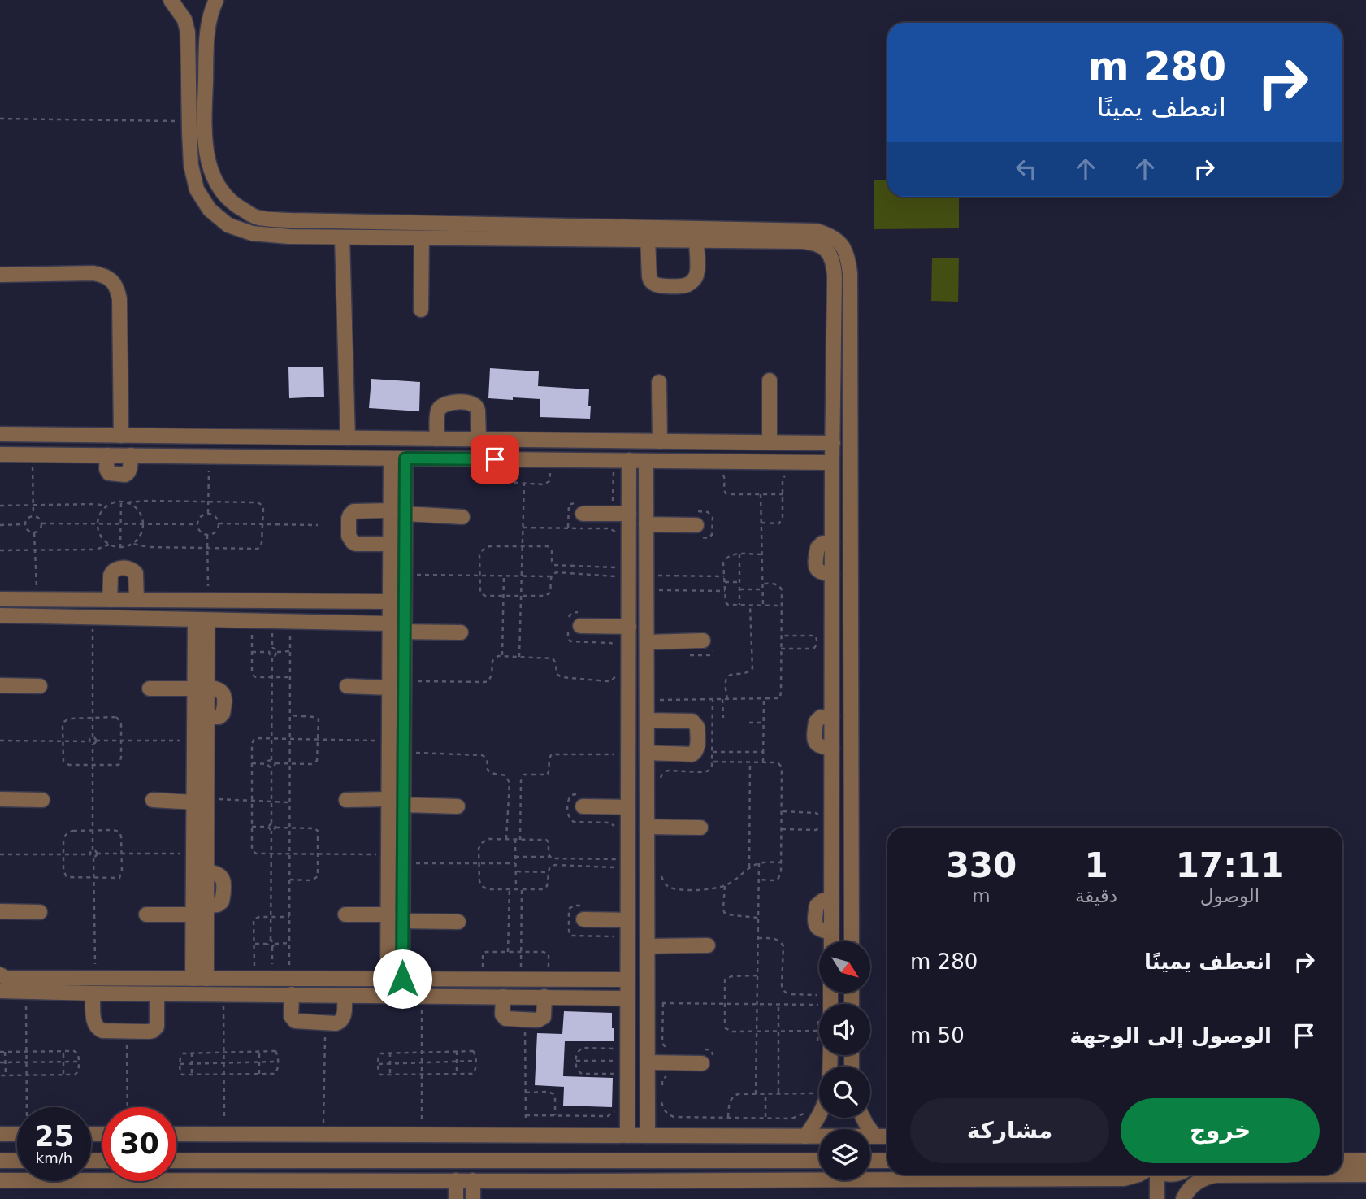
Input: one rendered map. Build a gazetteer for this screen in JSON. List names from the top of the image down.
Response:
{
  "north": "bottom right",
  "page": {
    "turn": ["280 m", "انعطف يمينًا"],
    "eta": [
      "17:11",
      "الوصول",
      "1",
      "دقيقة",
      "330",
      "m"
    ],
    "list": [
      {
        "name": "انعطف يمينًا",
        "value": "280 m"
      },
      {
        "name": "الوصول إلى الوجهة",
        "value": "50 m"
      }
    ],
    "buttons": ["خروج", "مشاركة"],
    "speed": "25 km/h",
    "limit": "30"
  }
}
